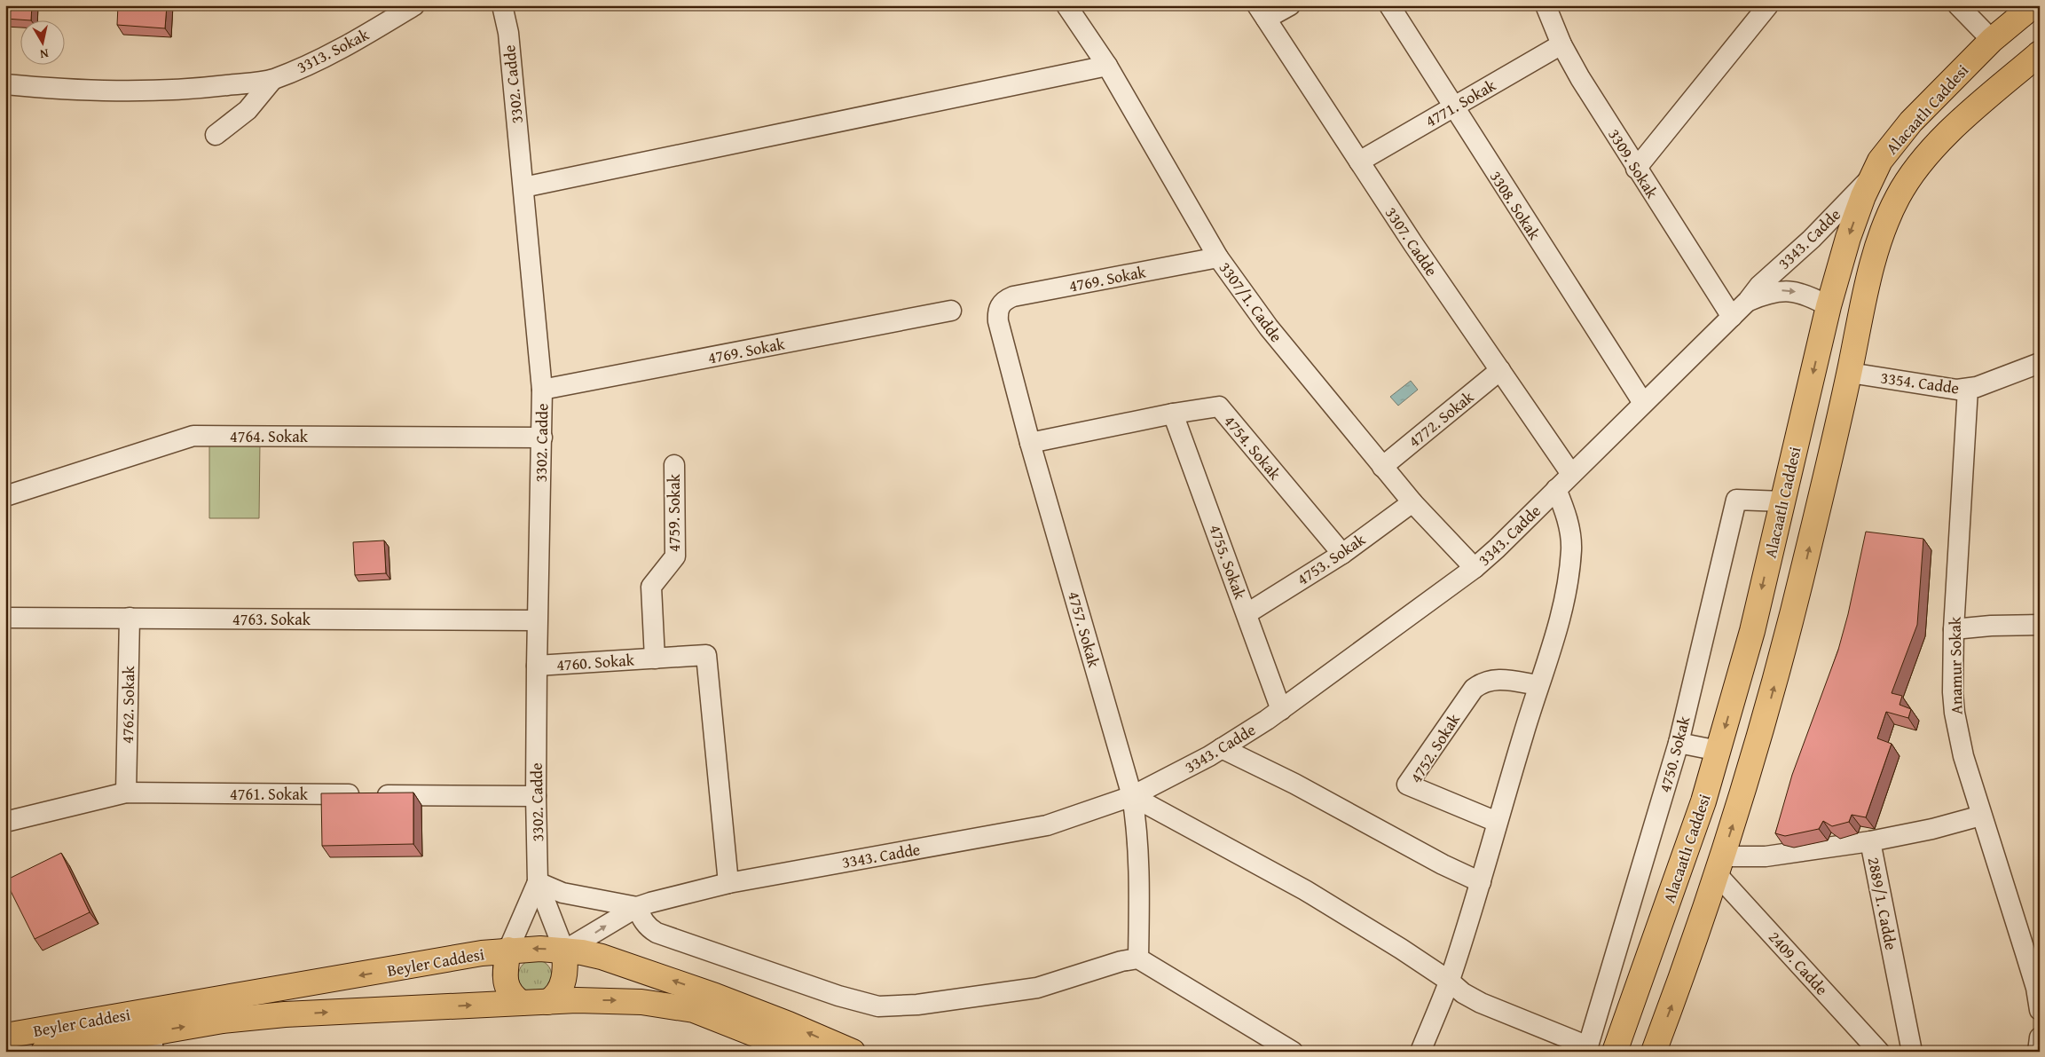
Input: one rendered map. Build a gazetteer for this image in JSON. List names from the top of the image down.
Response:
{
  "streets": {
    "main road": ["Alacaatlı Caddesi", "Beyler Caddesi"],
    "street": [
      "3313. Sokak",
      "3302. Cadde",
      "4771. Sokak",
      "3309. Sokak",
      "3308. Sokak",
      "3343. Cadde",
      "3307. Cadde",
      "4769. Sokak",
      "3307/1. Cadde",
      "3354. Cadde",
      "4772. Sokak",
      "4764. Sokak",
      "4754. Sokak",
      "4759. Sokak",
      "4753. Sokak",
      "4755. Sokak",
      "4763. Sokak",
      "4757. Sokak",
      "4760. Sokak",
      "Anamur Sokak",
      "4762. Sokak",
      "4752. Sokak",
      "4750. Sokak",
      "4761. Sokak",
      "2889/1. Cadde",
      "2409. Cadde"
    ]
  },
  "crossings": [
    ["3302. Cadde", "3343. Cadde"],
    ["3302. Cadde", "4769. Sokak"],
    ["3302. Cadde", "4764. Sokak"],
    ["3302. Cadde", "4763. Sokak"],
    ["3302. Cadde", "4760. Sokak"],
    ["3302. Cadde", "4761. Sokak"],
    ["3302. Cadde", "Beyler Caddesi"],
    ["4771. Sokak", "3309. Sokak"],
    ["4771. Sokak", "3308. Sokak"],
    ["4771. Sokak", "3307. Cadde"],
    ["Alacaatlı Caddesi", "3343. Cadde"],
    ["Alacaatlı Caddesi", "3354. Cadde"],
    ["Alacaatlı Caddesi", "4750. Sokak"],
    ["Alacaatlı Caddesi", "2409. Cadde"],
    ["3309. Sokak", "3343. Cadde"],
    ["3308. Sokak", "3343. Cadde"],
    ["3343. Cadde", "3307. Cadde"],
    ["3343. Cadde", "3307/1. Cadde"],
    ["3343. Cadde", "4755. Sokak"],
    ["3343. Cadde", "4757. Sokak"],
    ["3343. Cadde", "4760. Sokak"],
    ["3343. Cadde", "Beyler Caddesi"],
    ["3307. Cadde", "4772. Sokak"],
    ["4769. Sokak", "3307/1. Cadde"],
    ["4769. Sokak", "4757. Sokak"],
    ["3307/1. Cadde", "4772. Sokak"],
    ["3307/1. Cadde", "4753. Sokak"],
    ["3354. Cadde", "Anamur Sokak"],
    ["4754. Sokak", "4753. Sokak"],
    ["4754. Sokak", "4755. Sokak"],
    ["4754. Sokak", "4757. Sokak"],
    ["4759. Sokak", "4760. Sokak"],
    ["4753. Sokak", "4755. Sokak"],
    ["4763. Sokak", "4762. Sokak"],
    ["Anamur Sokak", "2889/1. Cadde"],
    ["4762. Sokak", "4761. Sokak"]
  ],
  "north": "bottom"
}
